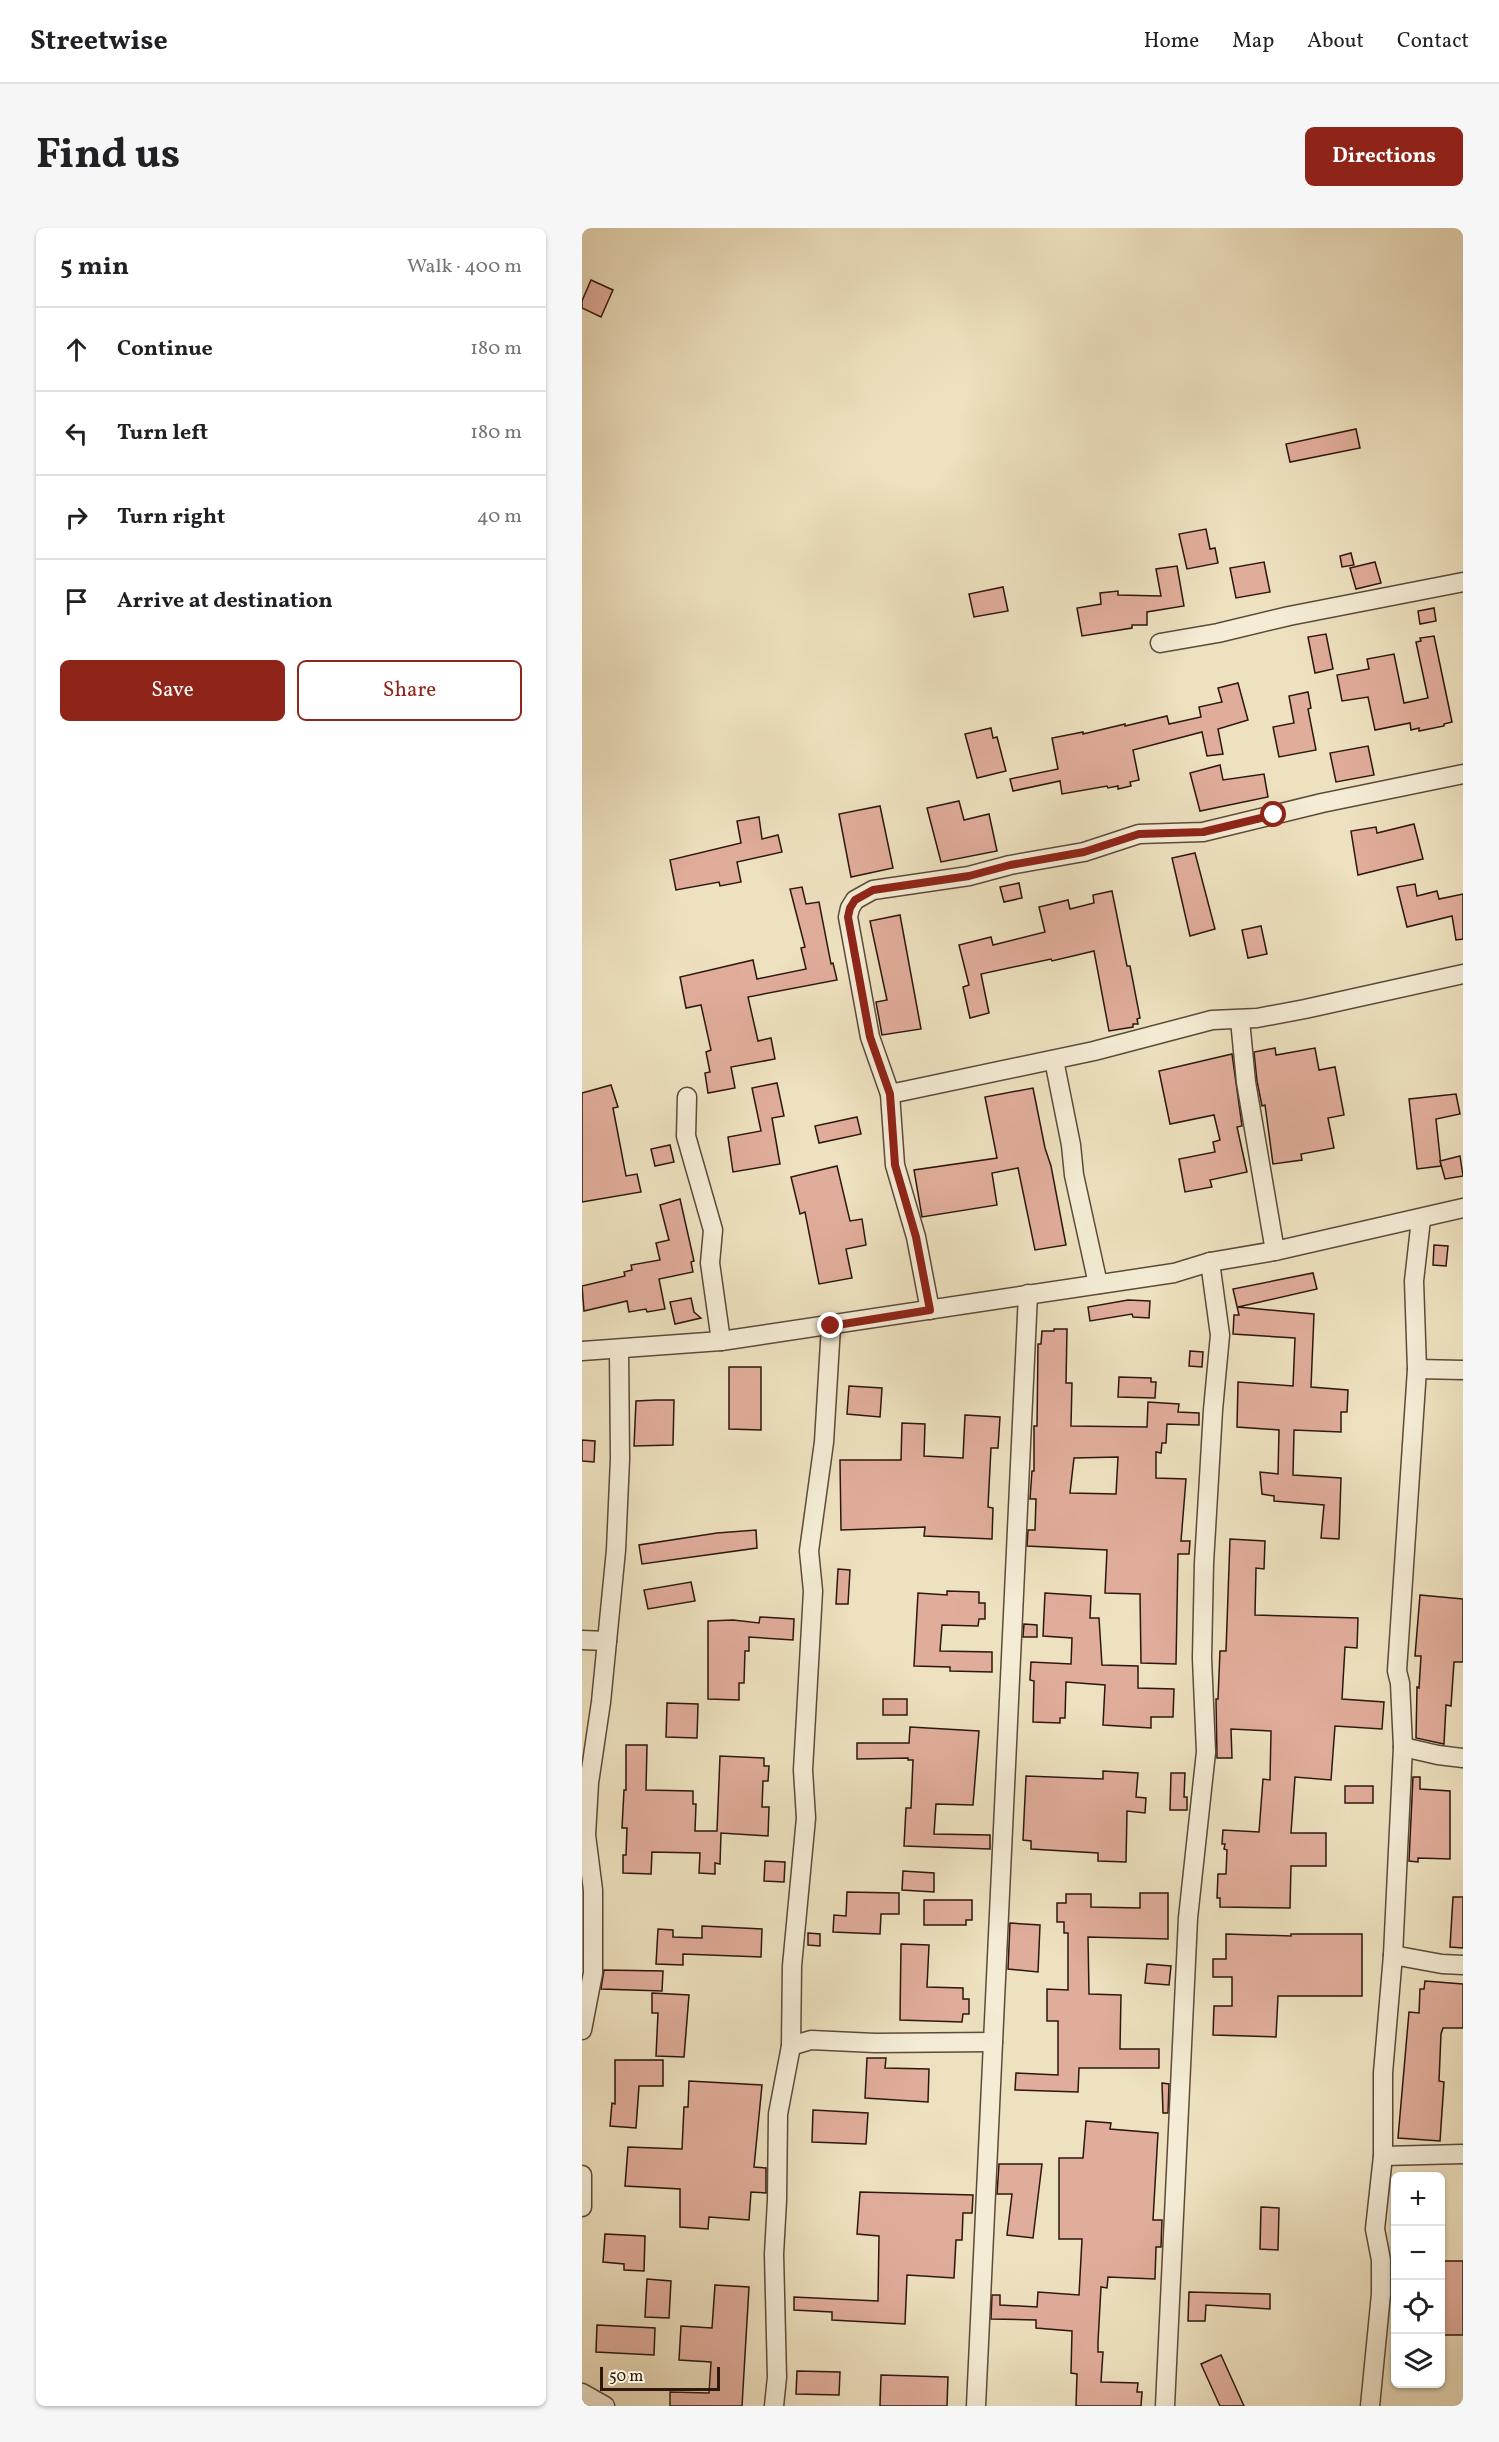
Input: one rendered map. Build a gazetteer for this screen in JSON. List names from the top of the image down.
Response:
{
  "scale_bar": "50 m",
  "page": {
    "header": "Streetwise",
    "nav": [
      "Home",
      "Map",
      "About",
      "Contact"
    ],
    "title": "Find us",
    "buttons": [
      "Directions",
      ["Save", "Share"]
    ],
    "heading": ["5 min", "Walk · 400 m"],
    "list": [
      ["Continue", "180 m"],
      ["Turn left", "180 m"],
      ["Turn right", "40 m"],
      "Arrive at destination"
    ],
    "map_buttons": ["+", "−"],
    "scale": "50 m"
  }
}
